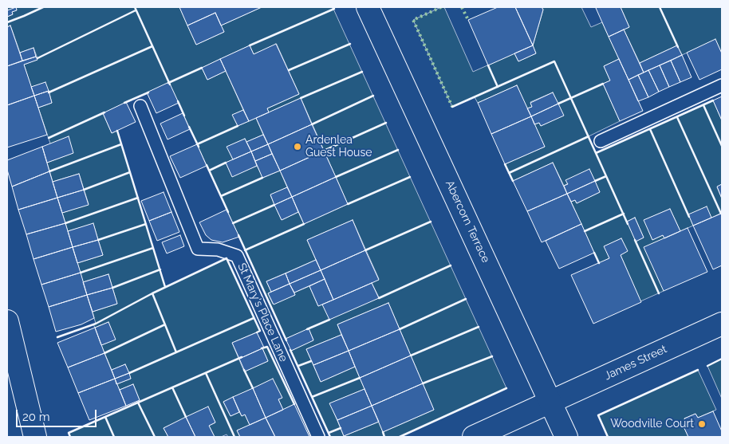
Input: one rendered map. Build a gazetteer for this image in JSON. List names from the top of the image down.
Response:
{
  "streets": {
    "main road": ["Abercorn Terrace", "James Street"],
    "lane": ["St Mary's Place Lane"]
  },
  "crossings": [
    ["Abercorn Terrace", "James Street"]
  ],
  "places": ["Ardenlea Guest House", "Woodville Court"],
  "scale_bar": "20 m"
}
